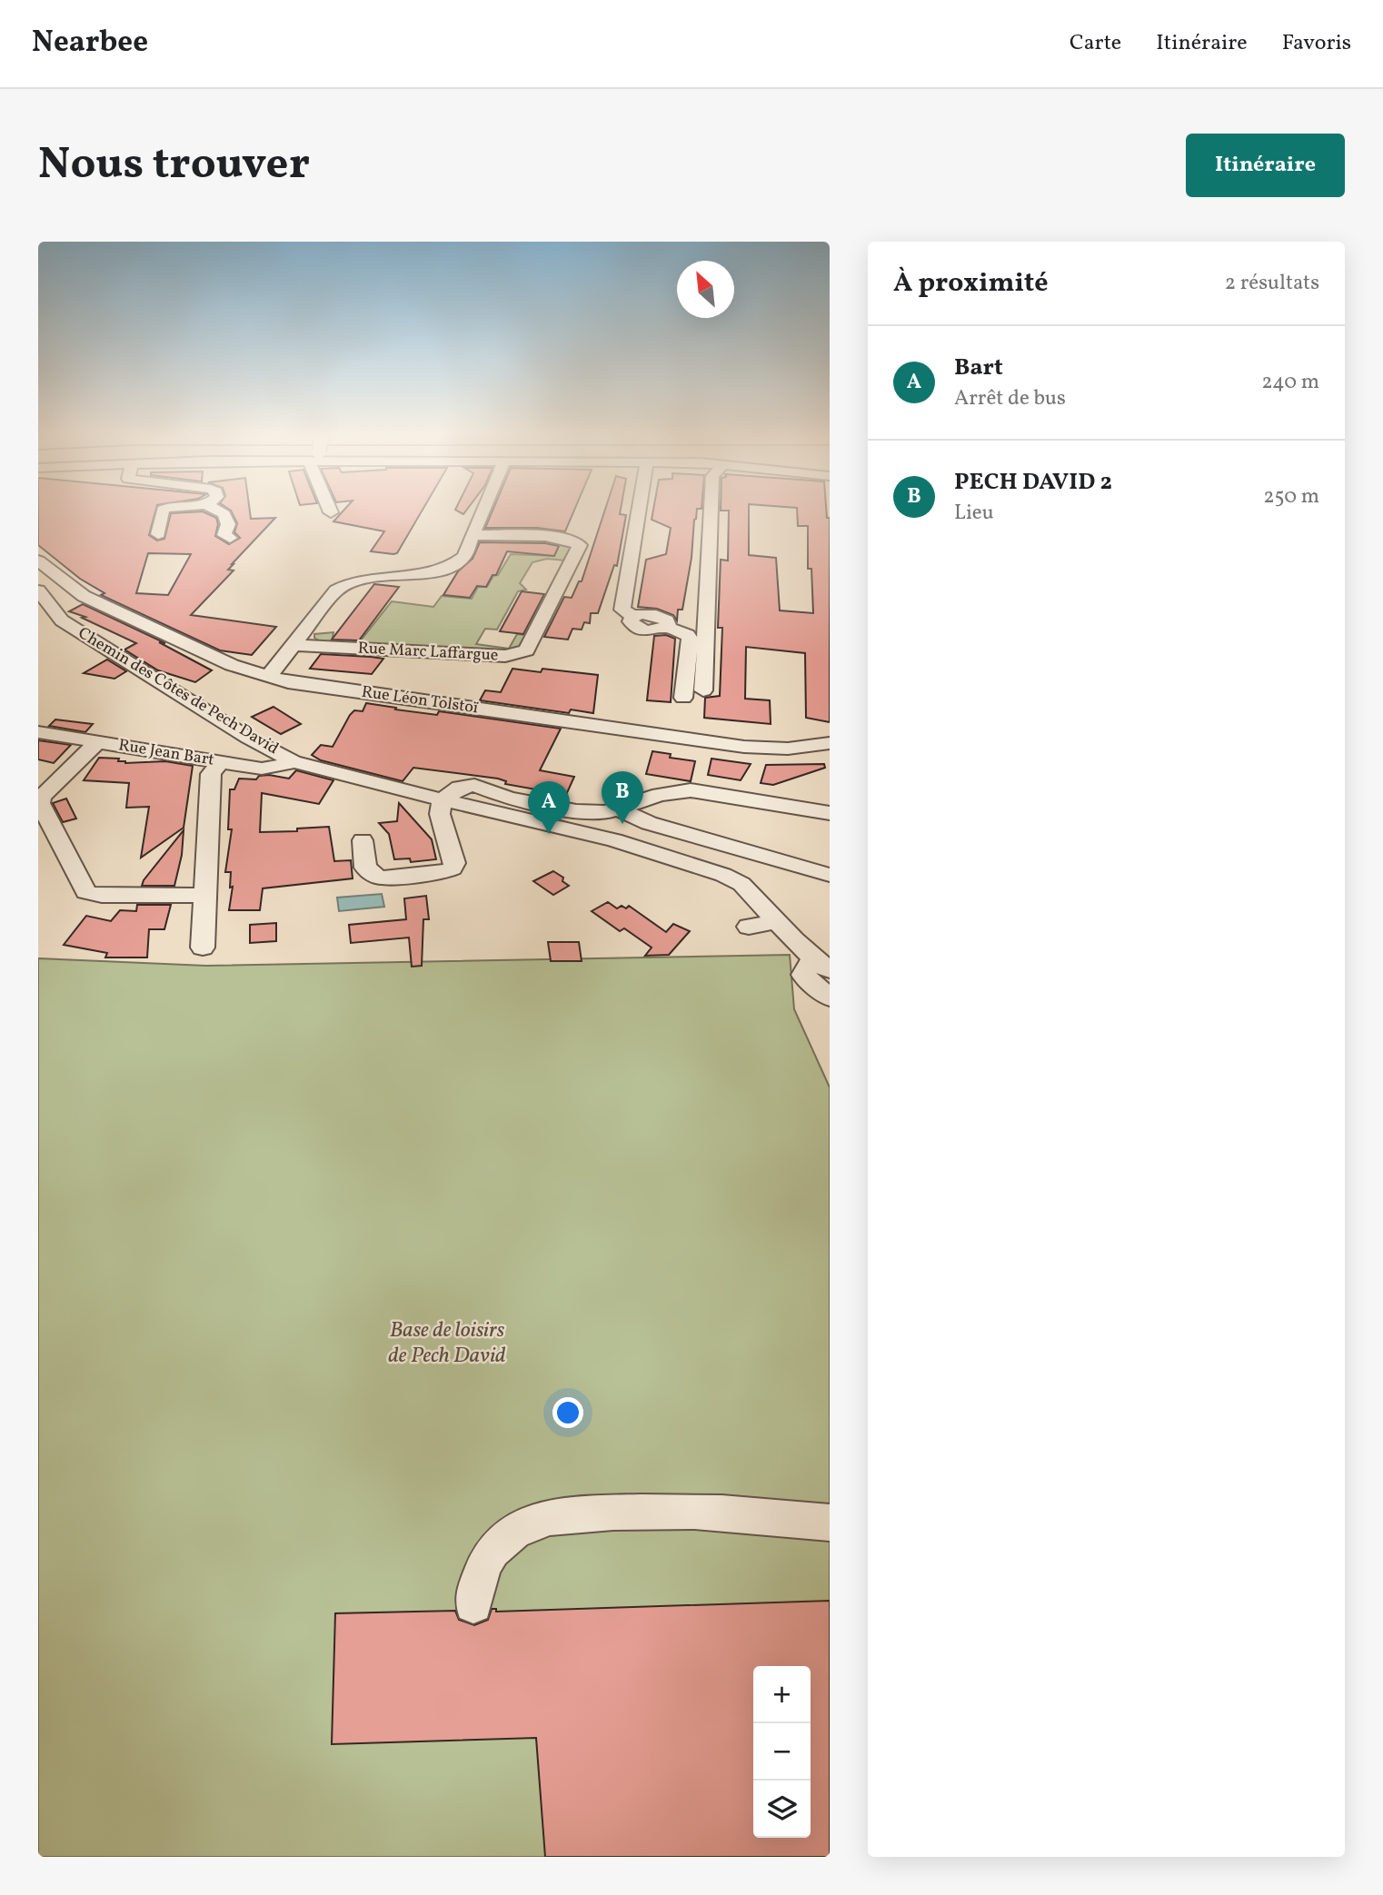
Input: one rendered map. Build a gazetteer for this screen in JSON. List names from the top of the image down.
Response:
{
  "streets": {
    "street": [
      "Rue Marc Laffargue",
      "Chemin des Côtes de Pech David",
      "Rue Léon Tolstoï",
      "Rue Jean Bart"
    ]
  },
  "crossings": [
    ["Chemin des Côtes de Pech David", "Rue Jean Bart"]
  ],
  "parks": ["Base de loisirs de Pech David"],
  "north": "top left",
  "page": {
    "header": "Nearbee",
    "nav": ["Carte", "Itinéraire", "Favoris"],
    "buttons": "Itinéraire",
    "title": "Nous trouver",
    "heading": ["À proximité", "2 résultats"],
    "list": [
      {
        "mark": "A",
        "name": "Bart",
        "note": "Arrêt de bus",
        "value": "240 m"
      },
      {
        "mark": "B",
        "name": "PECH DAVID 2",
        "note": "Lieu",
        "value": "250 m"
      }
    ],
    "pins": ["B", "A"],
    "map_buttons": ["+", "−"]
  }
}
